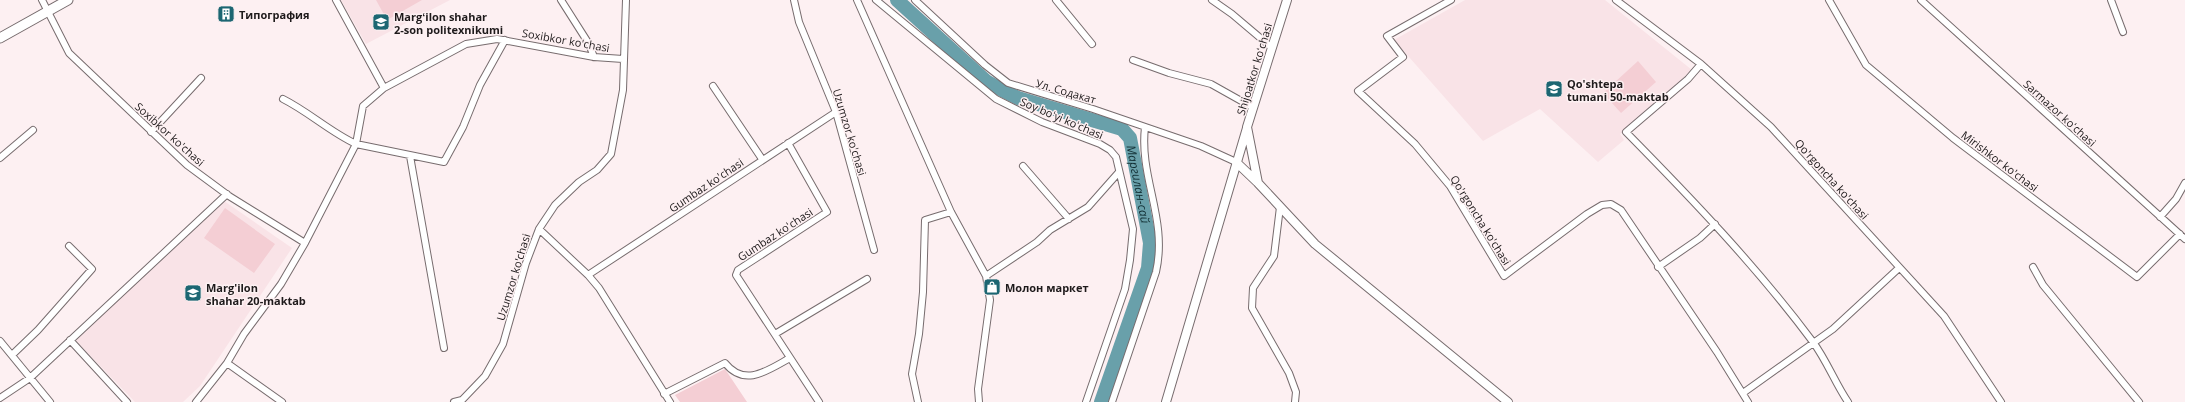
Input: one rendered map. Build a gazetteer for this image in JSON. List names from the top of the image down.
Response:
{
  "streets": {
    "street": [
      "Soxibkor ko'chasi",
      "Shijoatkor koʻchasi",
      "Ул. Содакат",
      "Sarmazor koʻchasi",
      "Soy boʻyi koʻchasi",
      "Uzumzor ko'chasi",
      "Mirishkor ko'chasi",
      "Qo'rgoncha ko'chasi",
      "Gumbaz ko'chasi",
      "Gumbaz koʻchasi"
    ]
  },
  "crossings": [
    ["Soxibkor ko'chasi", "Uzumzor ko'chasi"],
    ["Sarmazor koʻchasi", "Mirishkor ko'chasi"],
    ["Uzumzor ko'chasi", "Gumbaz ko'chasi"],
    ["Gumbaz ko'chasi", "Gumbaz koʻchasi"]
  ],
  "water": ["Маргилан-сай"],
  "places": {
    "building": ["Типография"],
    "school or university": ["Margʻilon shahar 2-son politexnikumi", "Qo'shtepa tumani 50-maktab", "Marg'ilon shahar 20-maktab"],
    "shop": ["Молон маркет"]
  }
}
